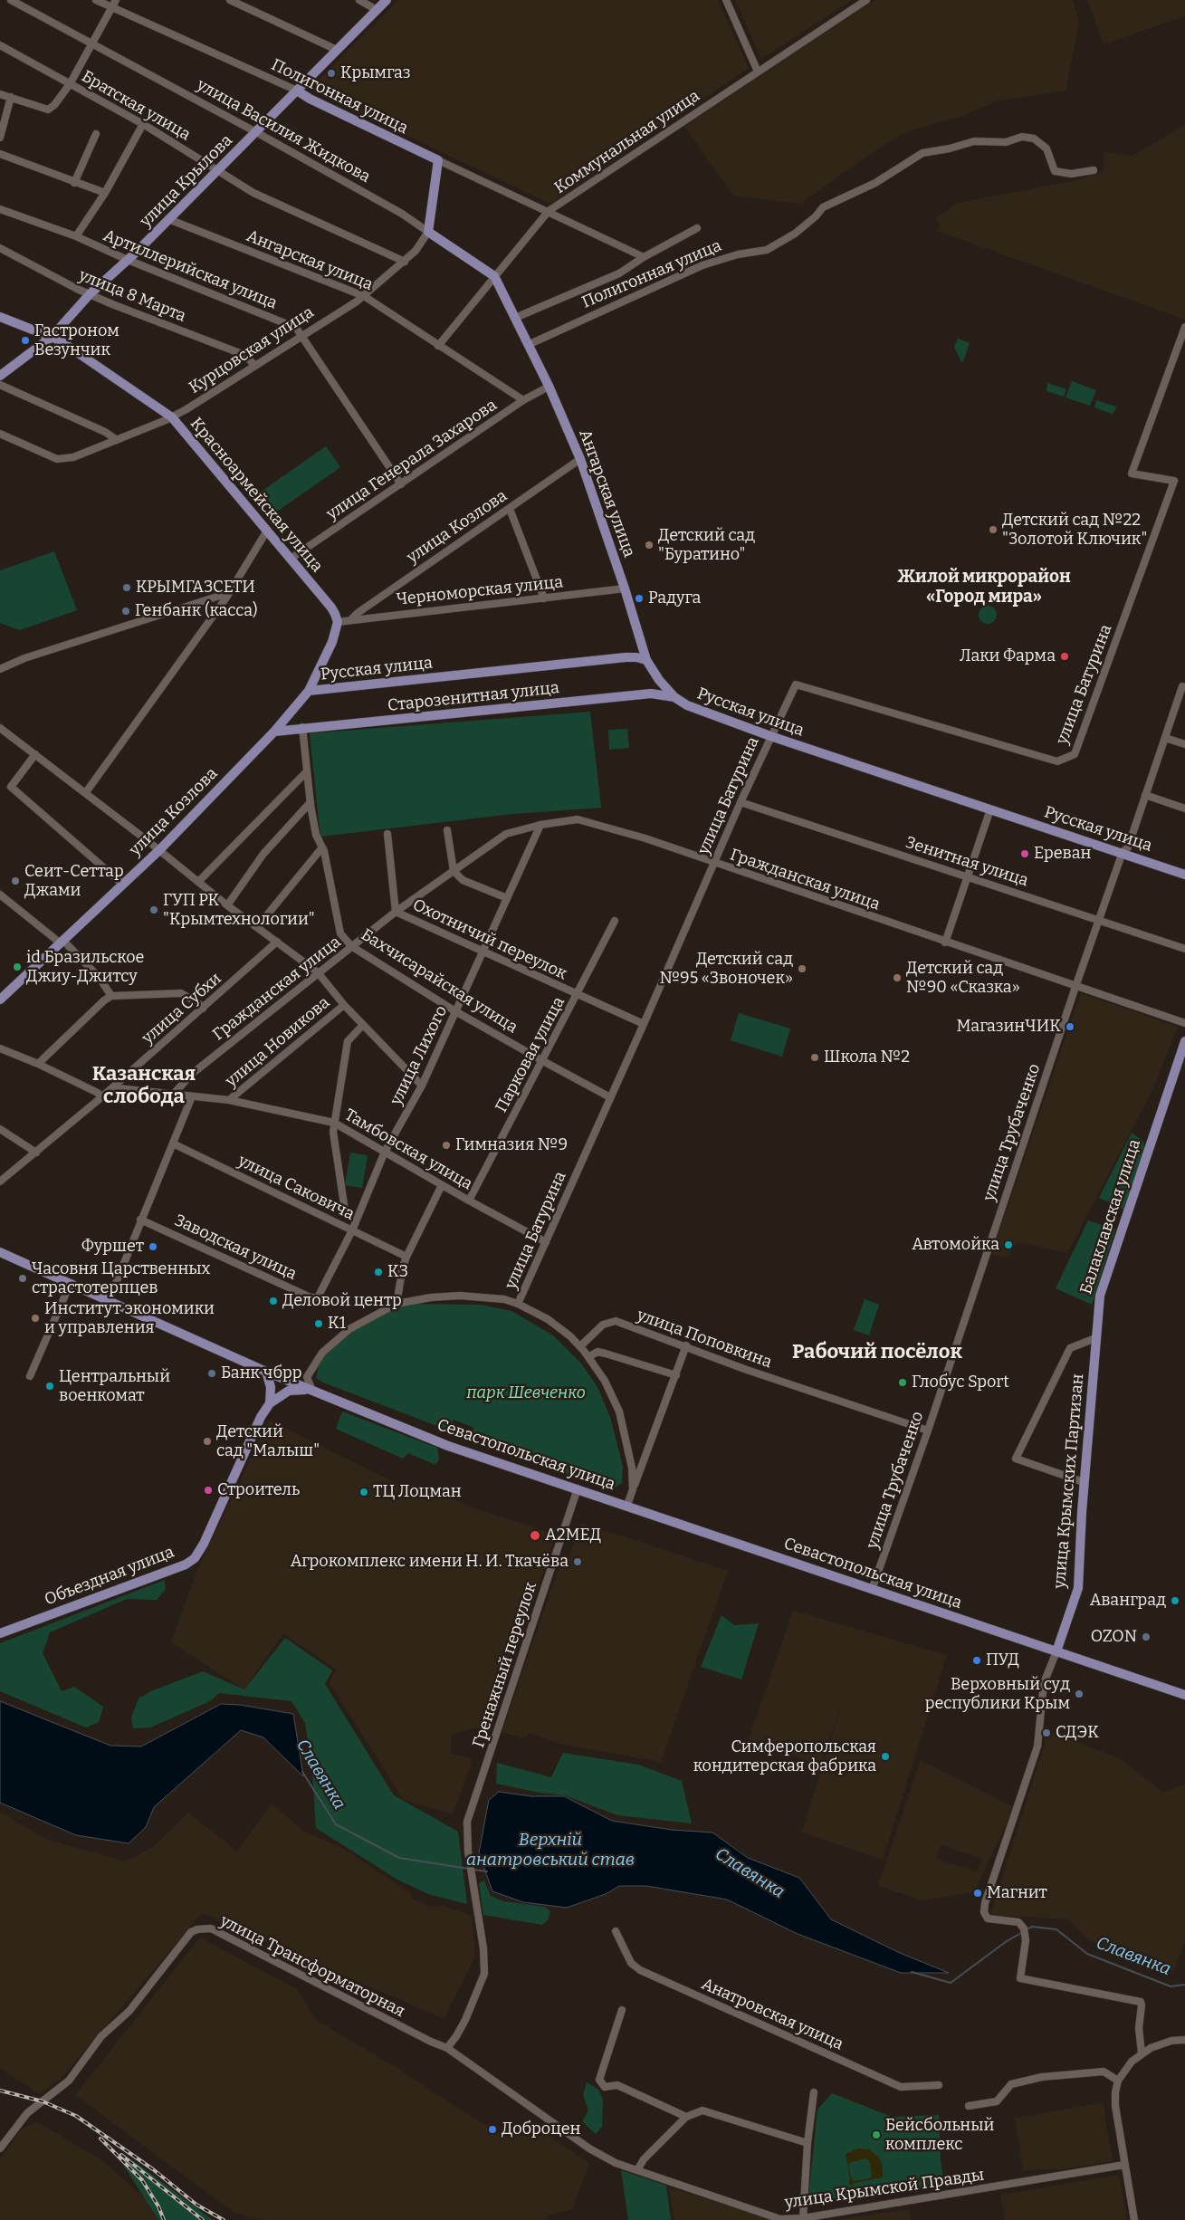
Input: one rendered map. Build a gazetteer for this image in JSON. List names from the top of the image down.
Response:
{
  "streets": {
    "main road": [
      "Полигонная улица",
      "улица Василия Жидкова",
      "улица Крылова",
      "Ангарская улица",
      "Курцовская улица",
      "Красноармейская улица",
      "улица Козлова",
      "Русская улица",
      "Старозенитная улица",
      "Бахчисарайская улица",
      "Балаклавская улица",
      "Севастопольская улица",
      "улица Крымских Партизан",
      "Объездная улица"
    ],
    "street": [
      "Братская улица",
      "Коммунальная улица",
      "Артиллерийская улица",
      "улица 8 Марта",
      "улица Генерала Захарова",
      "Черноморская улица",
      "улица Батурина",
      "Зенитная улица",
      "Гражданская улица",
      "Охотничий переулок",
      "улица Субхи",
      "улица Новикова",
      "Парковая улица",
      "улица Лихого",
      "улица Трубаченко",
      "Тамбовская улица",
      "улица Саковича",
      "Заводская улица",
      "улица Поповкина",
      "Гренажный переулок",
      "улица Трансформаторная",
      "Анатровская улица",
      "улица Крымской Правды"
    ]
  },
  "crossings": [
    ["Полигонная улица", "улица Василия Жидкова"],
    ["Полигонная улица", "Коммунальная улица"],
    ["Полигонная улица", "улица Крылова"],
    ["Полигонная улица", "Ангарская улица"],
    ["Полигонная улица", "Курцовская улица"],
    ["Братская улица", "улица Крылова"],
    ["Братская улица", "Курцовская улица"],
    ["улица Василия Жидкова", "Коммунальная улица"],
    ["улица Василия Жидкова", "улица Крылова"],
    ["улица Василия Жидкова", "Ангарская улица"],
    ["улица Василия Жидкова", "Курцовская улица"],
    ["Коммунальная улица", "Ангарская улица"],
    ["улица Крылова", "Ангарская улица"],
    ["улица Крылова", "Артиллерийская улица"],
    ["улица Крылова", "улица 8 Марта"],
    ["улица Крылова", "Красноармейская улица"],
    ["Ангарская улица", "Курцовская улица"],
    ["Ангарская улица", "улица Генерала Захарова"],
    ["Ангарская улица", "улица Козлова"],
    ["Ангарская улица", "Черноморская улица"],
    ["Ангарская улица", "Русская улица"],
    ["Артиллерийская улица", "Курцовская улица"],
    ["Артиллерийская улица", "улица Генерала Захарова"],
    ["улица 8 Марта", "Курцовская улица"],
    ["Курцовская улица", "Красноармейская улица"],
    ["улица Генерала Захарова", "Красноармейская улица"],
    ["Красноармейская улица", "улица Козлова"],
    ["Красноармейская улица", "Черноморская улица"],
    ["улица Козлова", "Черноморская улица"],
    ["улица Козлова", "Русская улица"],
    ["улица Козлова", "Старозенитная улица"],
    ["улица Козлова", "Бахчисарайская улица"],
    ["Русская улица", "улица Батурина"],
    ["Русская улица", "Старозенитная улица"],
    ["Русская улица", "улица Трубаченко"],
    ["улица Батурина", "Зенитная улица"],
    ["улица Батурина", "Гражданская улица"],
    ["улица Батурина", "Охотничий переулок"],
    ["улица Батурина", "Бахчисарайская улица"],
    ["улица Батурина", "Тамбовская улица"],
    ["Старозенитная улица", "Бахчисарайская улица"],
    ["Зенитная улица", "улица Трубаченко"],
    ["Гражданская улица", "Охотничий переулок"],
    ["Гражданская улица", "Бахчисарайская улица"],
    ["Гражданская улица", "улица Лихого"],
    ["Гражданская улица", "улица Трубаченко"],
    ["Гражданская улица", "Тамбовская улица"],
    ["Охотничий переулок", "Парковая улица"],
    ["Охотничий переулок", "улица Лихого"],
    ["Бахчисарайская улица", "Парковая улица"],
    ["Бахчисарайская улица", "улица Лихого"],
    ["улица Субхи", "Тамбовская улица"],
    ["улица Новикова", "Тамбовская улица"],
    ["Парковая улица", "Тамбовская улица"],
    ["улица Лихого", "Тамбовская улица"],
    ["улица Лихого", "улица Саковича"],
    ["улица Лихого", "Заводская улица"],
    ["улица Трубаченко", "улица Поповкина"],
    ["улица Трубаченко", "Севастопольская улица"],
    ["Балаклавская улица", "улица Крымских Партизан"],
    ["Севастопольская улица", "улица Крымских Партизан"],
    ["Севастопольская улица", "Объездная улица"],
    ["Севастопольская улица", "Гренажный переулок"],
    ["Гренажный переулок", "улица Трансформаторная"],
    ["Гренажный переулок", "улица Крымской Правды"],
    ["улица Трансформаторная", "улица Крымской Правды"]
  ],
  "districts": ["Жилой микрорайон «Город мира»", "Казанская слобода", "Рабочий посёлок"],
  "water": ["Славянка", "Верхній анатровський став"],
  "parks": ["парк Шевченко"],
  "places": [
    "Крымгаз",
    "Гастроном Везунчик",
    "Детский сад №22 \"Золотой Ключик\"",
    "Детский сад \"Буратино\"",
    "КРЫМГАЗСЕТИ",
    "Радуга",
    "Генбанк (касса)",
    "Лаки Фарма",
    "Ереван",
    "Сеит-Сеттар Джами",
    "ГУП РК \"Крымтехнологии\"",
    "id Бразильское Джиу-Джитсу",
    "Детский сад №95 «Звоночек»",
    "Детский сад №90 «Сказка»",
    "МагазинЧИК",
    "Школа №2",
    "Гимназия №9",
    "Автомойка",
    "Фуршет",
    "К3",
    "Часовня Царственных страстотерпцев",
    "Деловой центр",
    "Институт экономики и управления",
    "К1",
    "Банк чбрр",
    "Глобус Sport",
    "Центральный военкомат",
    "Детский сад \"Малыш\"",
    "Строитель",
    "ТЦ Лоцман",
    "А2МЕД",
    "Агрокомплекс имени Н. И. Ткачёва",
    "Аванград",
    "OZON",
    "ПУД",
    "Верховный суд республики Крым",
    "СДЭК",
    "Симферопольская кондитерская фабрика",
    "Магнит",
    "Доброцен",
    "Бейсбольный комплекс"
  ]
}
